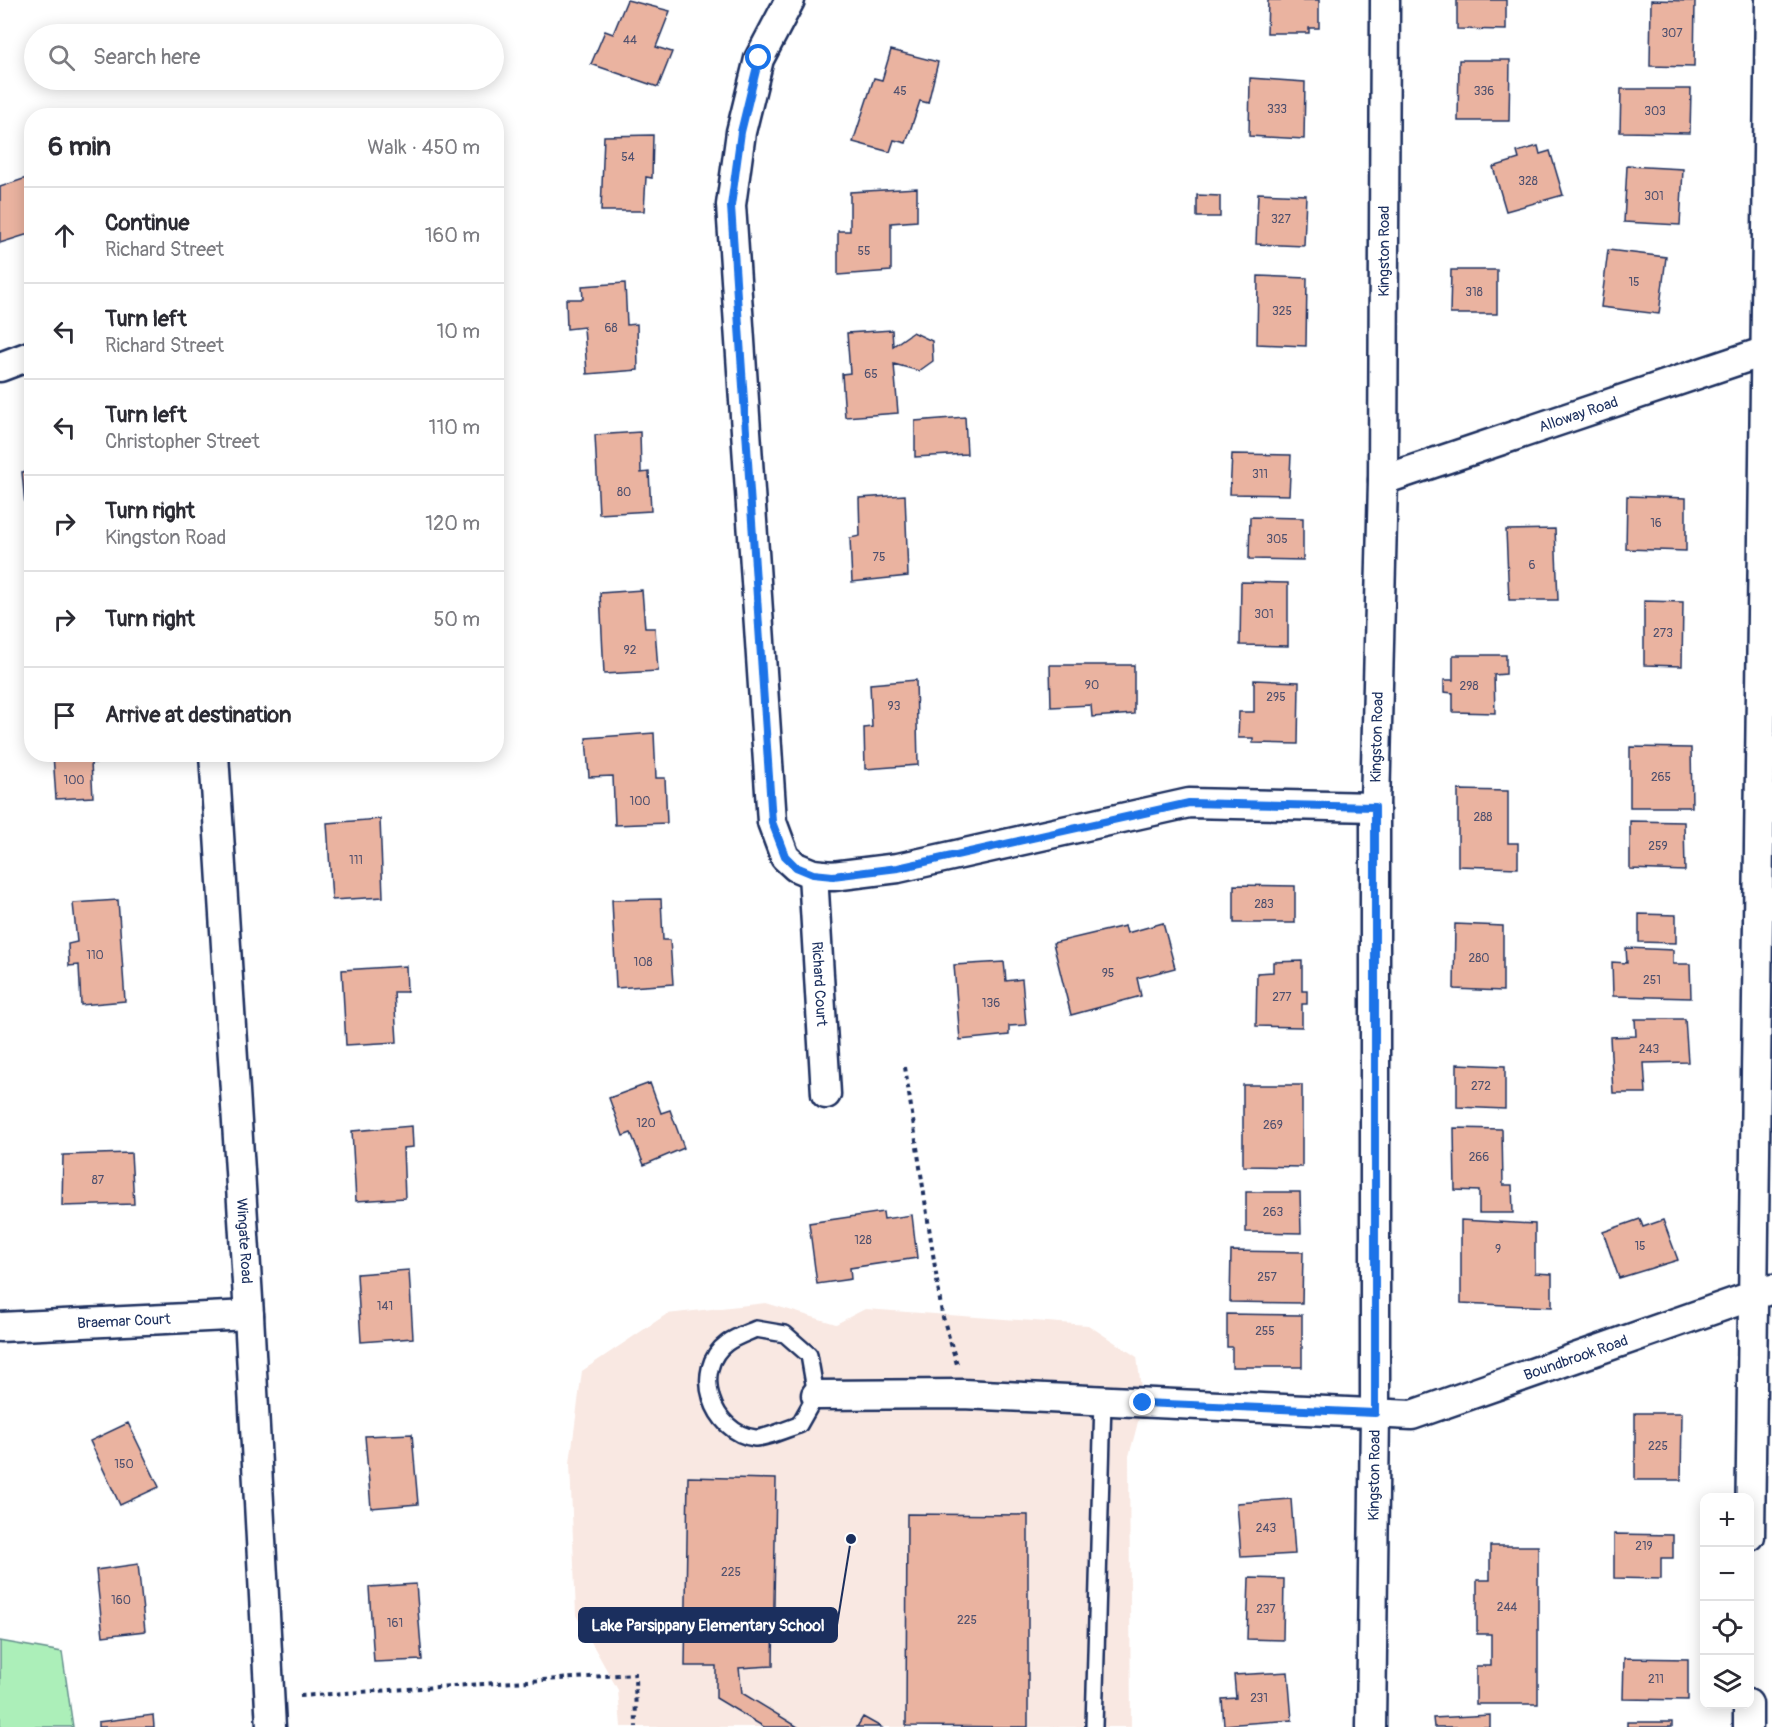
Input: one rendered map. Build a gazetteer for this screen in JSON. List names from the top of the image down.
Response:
{
  "streets": {
    "street": [
      "Kingston Road",
      "Alloway Road",
      "Richard Court",
      "Wingate Road",
      "Braemar Court",
      "Boundbrook Road"
    ]
  },
  "crossings": [
    ["Kingston Road", "Alloway Road"],
    ["Kingston Road", "Boundbrook Road"],
    ["Wingate Road", "Braemar Court"]
  ],
  "places": ["Lake Parsippany Elementary School"],
  "house_numbers": [
    "307",
    "44",
    "45",
    "336",
    "333",
    "303",
    "54",
    "328",
    "301",
    "327",
    "55",
    "15",
    "318",
    "325",
    "68",
    "65",
    "311",
    "80",
    "16",
    "305",
    "75",
    "6",
    "301",
    "273",
    "92",
    "90",
    "298",
    "295",
    "93",
    "265",
    "100",
    "100",
    "288",
    "259",
    "111",
    "283",
    "110",
    "280",
    "108",
    "95",
    "251",
    "277",
    "136",
    "243",
    "272",
    "120",
    "269",
    "266",
    "87",
    "263",
    "128",
    "15",
    "9",
    "257",
    "141",
    "255",
    "225",
    "150",
    "243",
    "219",
    "225",
    "160",
    "244",
    "237",
    "225",
    "161",
    "211",
    "231"
  ],
  "page": {
    "search": "Search here",
    "heading": ["6 min", "Walk · 450 m"],
    "list": [
      ["Continue", "Richard Street", "160 m"],
      ["Turn left", "Richard Street", "10 m"],
      ["Turn left", "Christopher Street", "110 m"],
      ["Turn right", "Kingston Road", "120 m"],
      ["Turn right", "50 m"],
      "Arrive at destination"
    ],
    "map_buttons": ["+", "−"]
  }
}
